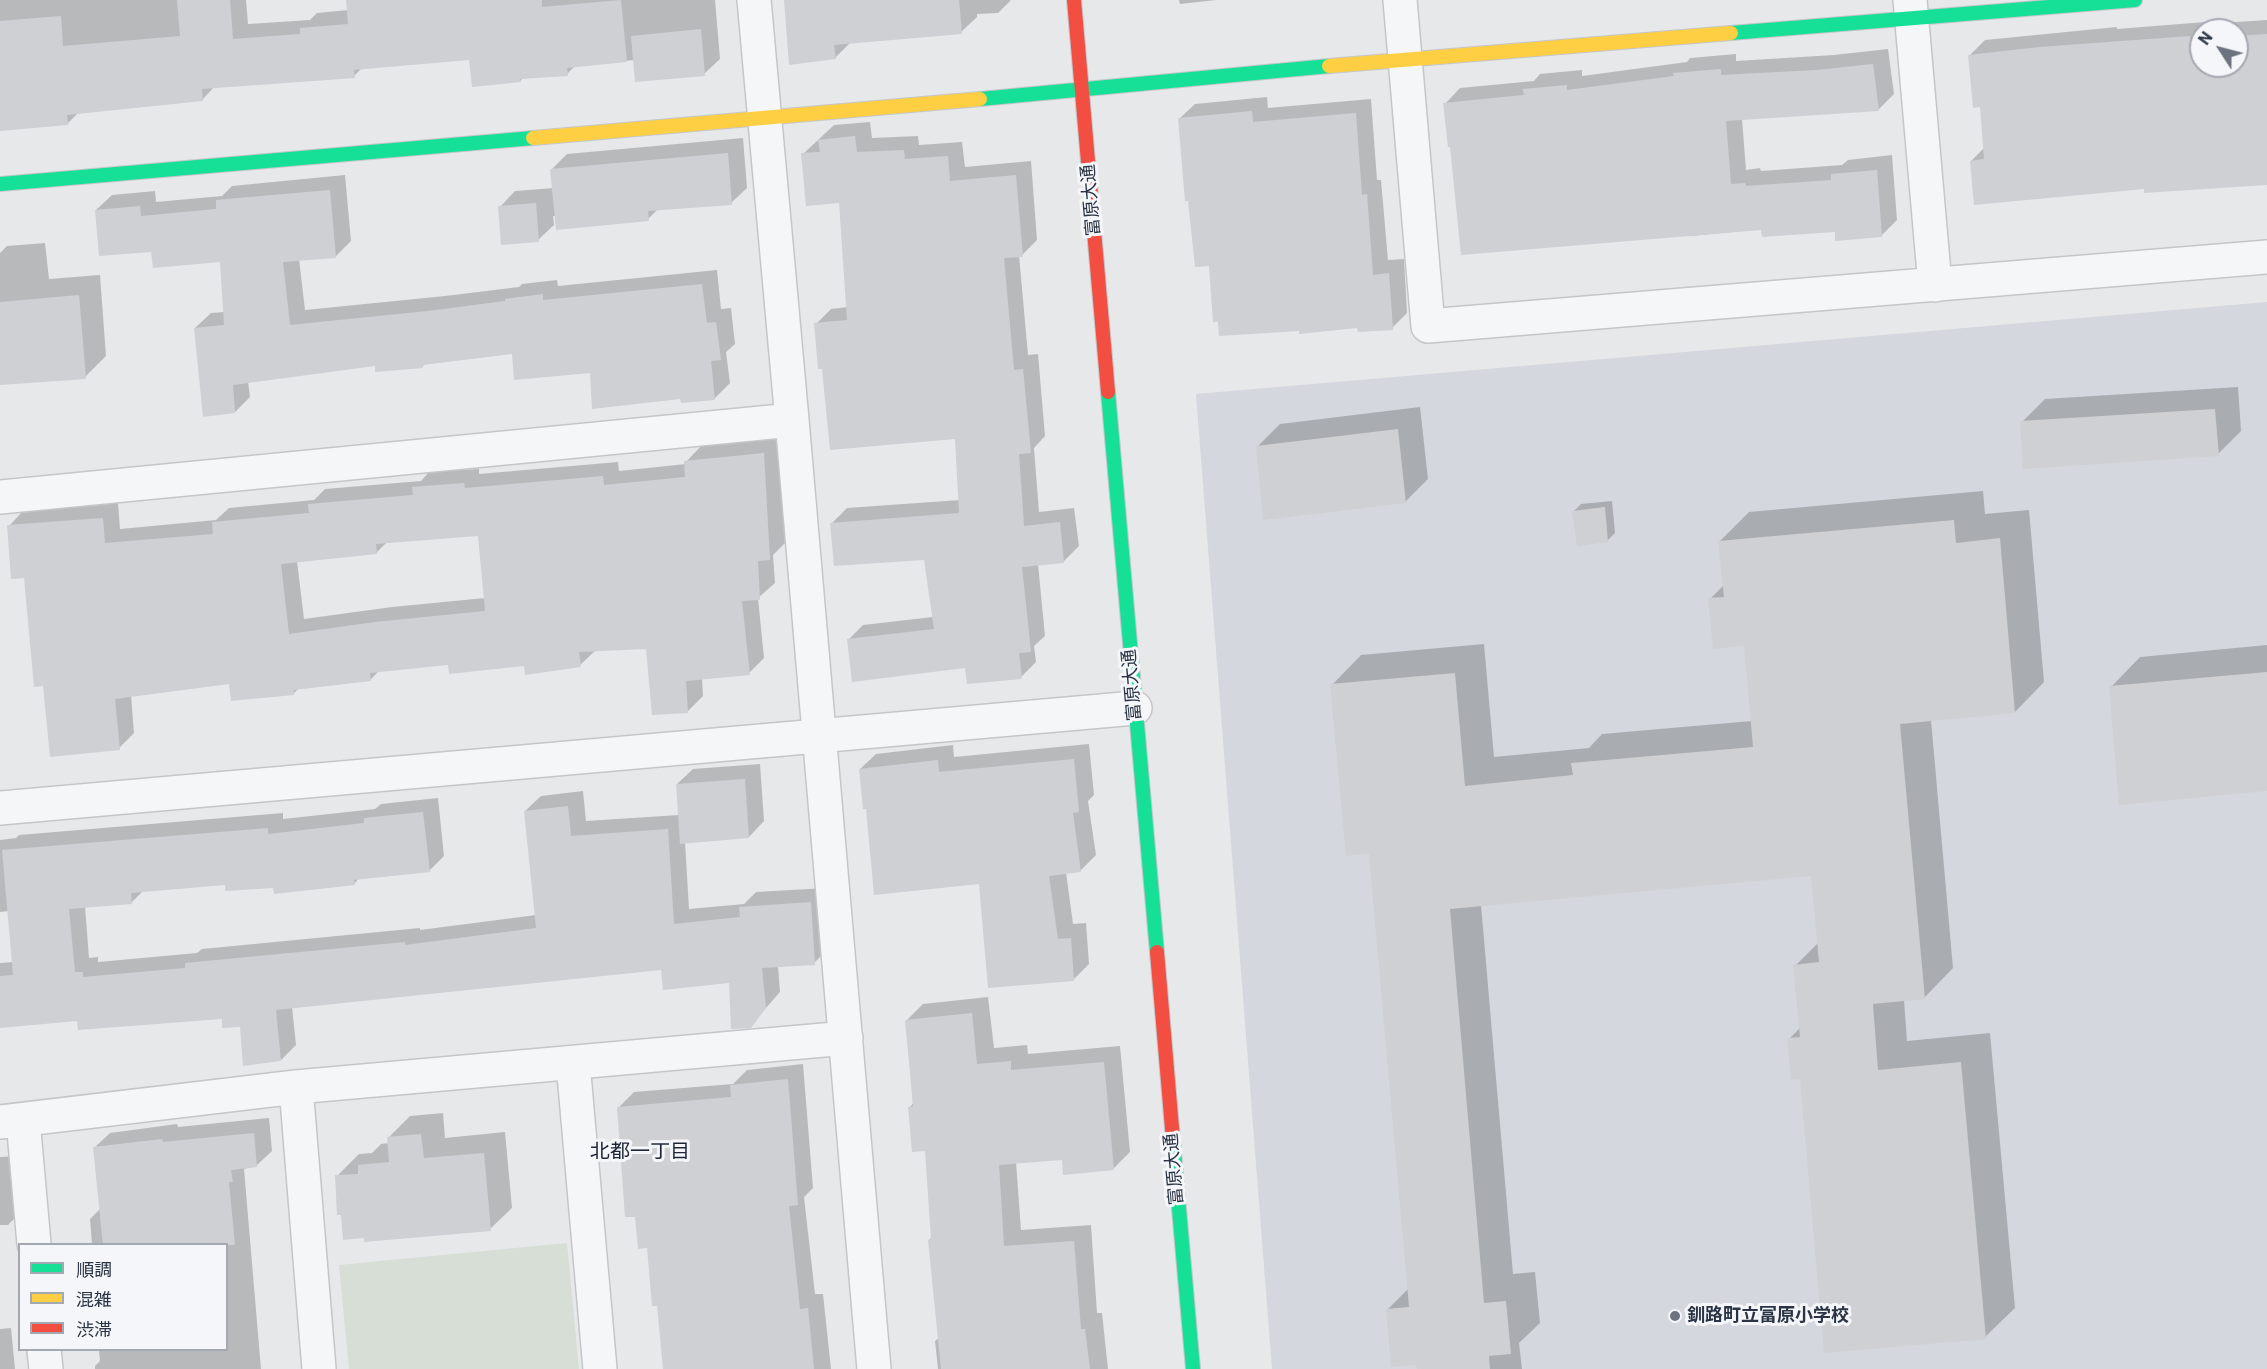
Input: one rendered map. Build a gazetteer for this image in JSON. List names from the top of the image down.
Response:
{
  "streets": {
    "street": ["富原大通"]
  },
  "districts": ["北都一丁目"],
  "places": ["釧路町立富原小学校"],
  "legend": ["順調", "混雑", "渋滞"],
  "north": "top left"
}
